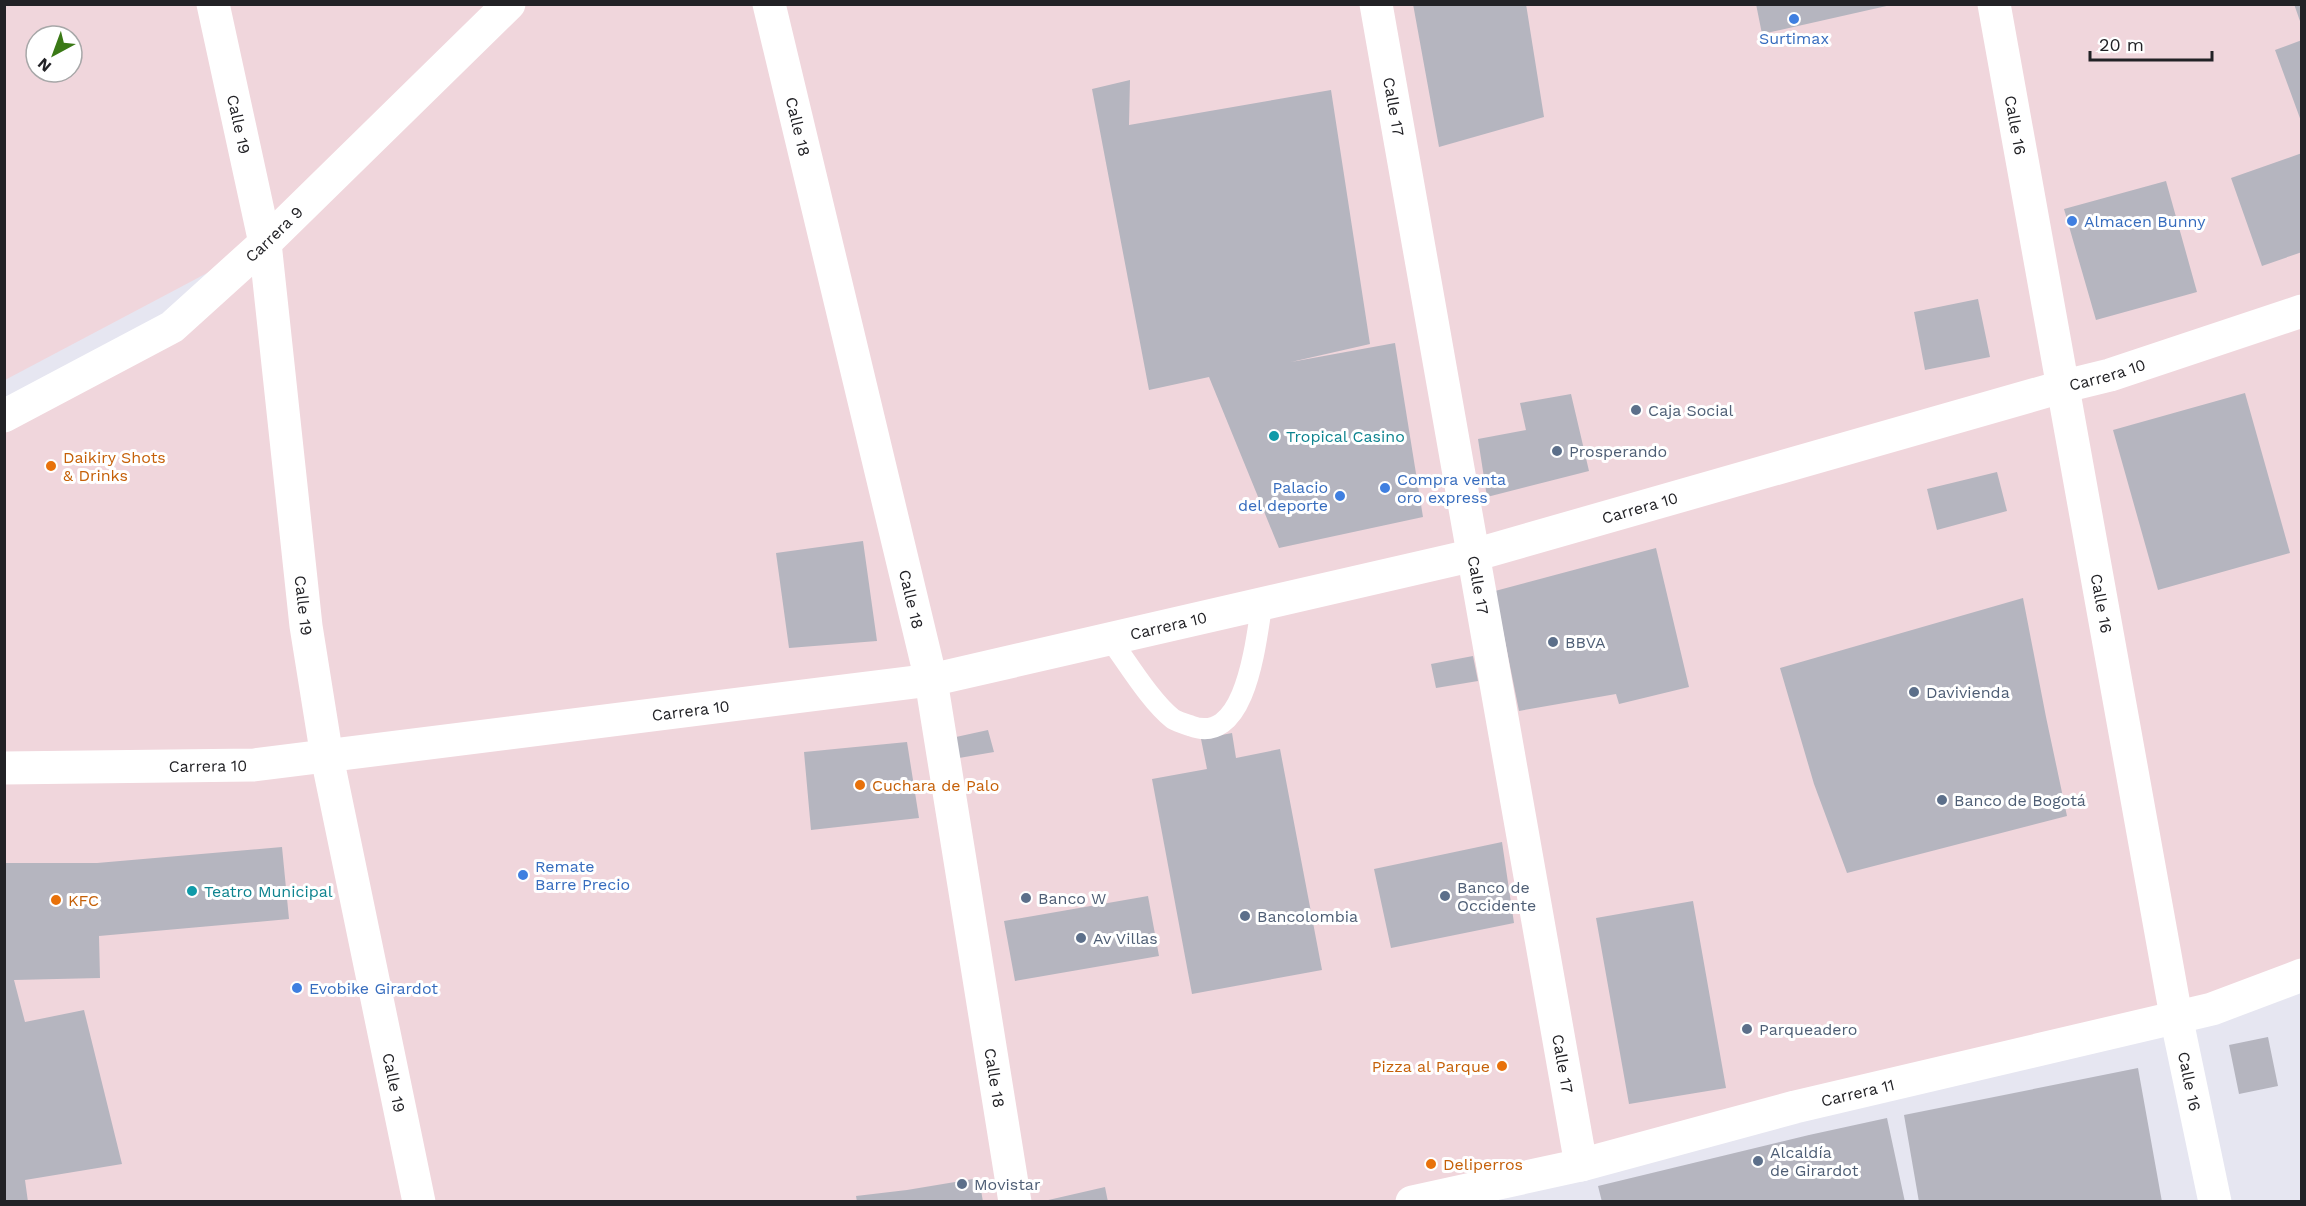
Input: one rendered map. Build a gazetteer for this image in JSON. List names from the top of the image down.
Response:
{
  "streets": {
    "street": [
      "Calle 17",
      "Calle 19",
      "Calle 16",
      "Calle 18",
      "Carrera 9",
      "Carrera 10",
      "Carrera 11"
    ]
  },
  "crossings": [
    ["Calle 17", "Carrera 10"],
    ["Calle 17", "Carrera 11"],
    ["Calle 19", "Carrera 9"],
    ["Calle 19", "Carrera 10"],
    ["Calle 16", "Carrera 10"],
    ["Calle 16", "Carrera 11"],
    ["Calle 18", "Carrera 10"]
  ],
  "places": [
    "Surtimax",
    "Almacen Bunny",
    "Caja Social",
    "Tropical Casino",
    "Prosperando",
    "Daikiry Shots & Drinks",
    "Compra venta oro express",
    "Palacio del deporte",
    "BBVA",
    "Davivienda",
    "Cuchara de Palo",
    "Banco de Bogotá",
    "Remate Barre Precio",
    "Teatro Municipal",
    "Banco de Occidente",
    "Banco W",
    "KFC",
    "Bancolombia",
    "Av Villas",
    "Evobike Girardot",
    "Parqueadero",
    "Pizza al Parque",
    "Alcaldía de Girardot",
    "Deliperros",
    "Movistar"
  ],
  "scale_bar": "20 m",
  "north": "bottom left"
}
